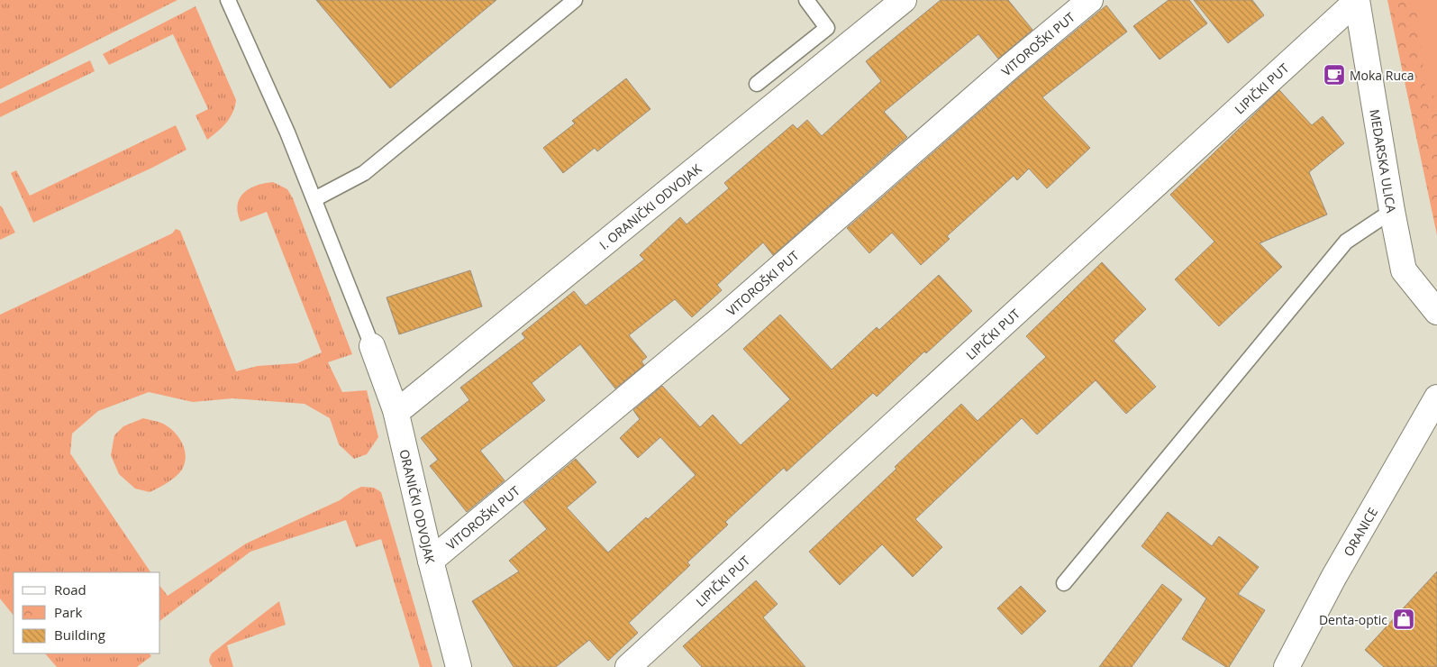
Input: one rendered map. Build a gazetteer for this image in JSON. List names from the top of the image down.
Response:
{
  "streets": {
    "street": [
      "VITOROŠKI PUT",
      "LIPIČKI PUT",
      "MEDARSKA ULICA",
      "I. ORANIČKI ODVOJAK",
      "ORANIČKI ODVOJAK",
      "ORANICE"
    ]
  },
  "crossings": [
    ["VITOROŠKI PUT", "ORANIČKI ODVOJAK"],
    ["LIPIČKI PUT", "MEDARSKA ULICA"],
    ["I. ORANIČKI ODVOJAK", "ORANIČKI ODVOJAK"]
  ],
  "places": {
    "cafe": ["Moka Ruca"],
    "shop": ["Denta-optic"]
  },
  "legend": ["Road", "Park", "Building"]
}
